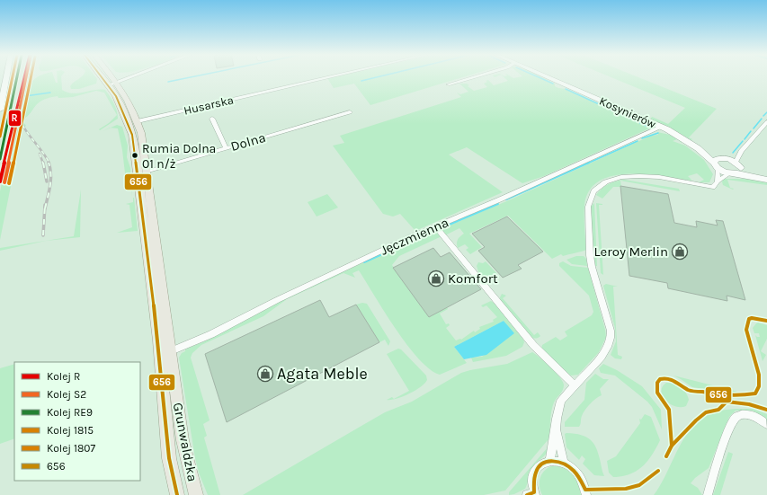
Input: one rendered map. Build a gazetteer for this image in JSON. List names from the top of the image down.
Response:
{
  "streets": {
    "main road": ["Kosynierów", "Grunwaldzka"],
    "street": ["Husarska", "Dolna", "Jęczmienna"]
  },
  "crossings": [
    ["Husarska", "Grunwaldzka"],
    ["Kosynierów", "Jęczmienna"],
    ["Dolna", "Grunwaldzka"],
    ["Jęczmienna", "Grunwaldzka"]
  ],
  "places": {
    "other": ["Rumia Dolna 01 n/ż"],
    "shop": ["Leroy Merlin", "Komfort", "Agata Meble"]
  },
  "lines": [
    "rail line R",
    "rail line S2",
    "rail line RE9",
    "rail line 1815",
    "rail line 1807",
    "transit line 656"
  ],
  "legend": [
    "Kolej R",
    "Kolej S2",
    "Kolej RE9",
    "Kolej 1815",
    "Kolej 1807",
    "656"
  ]
}
